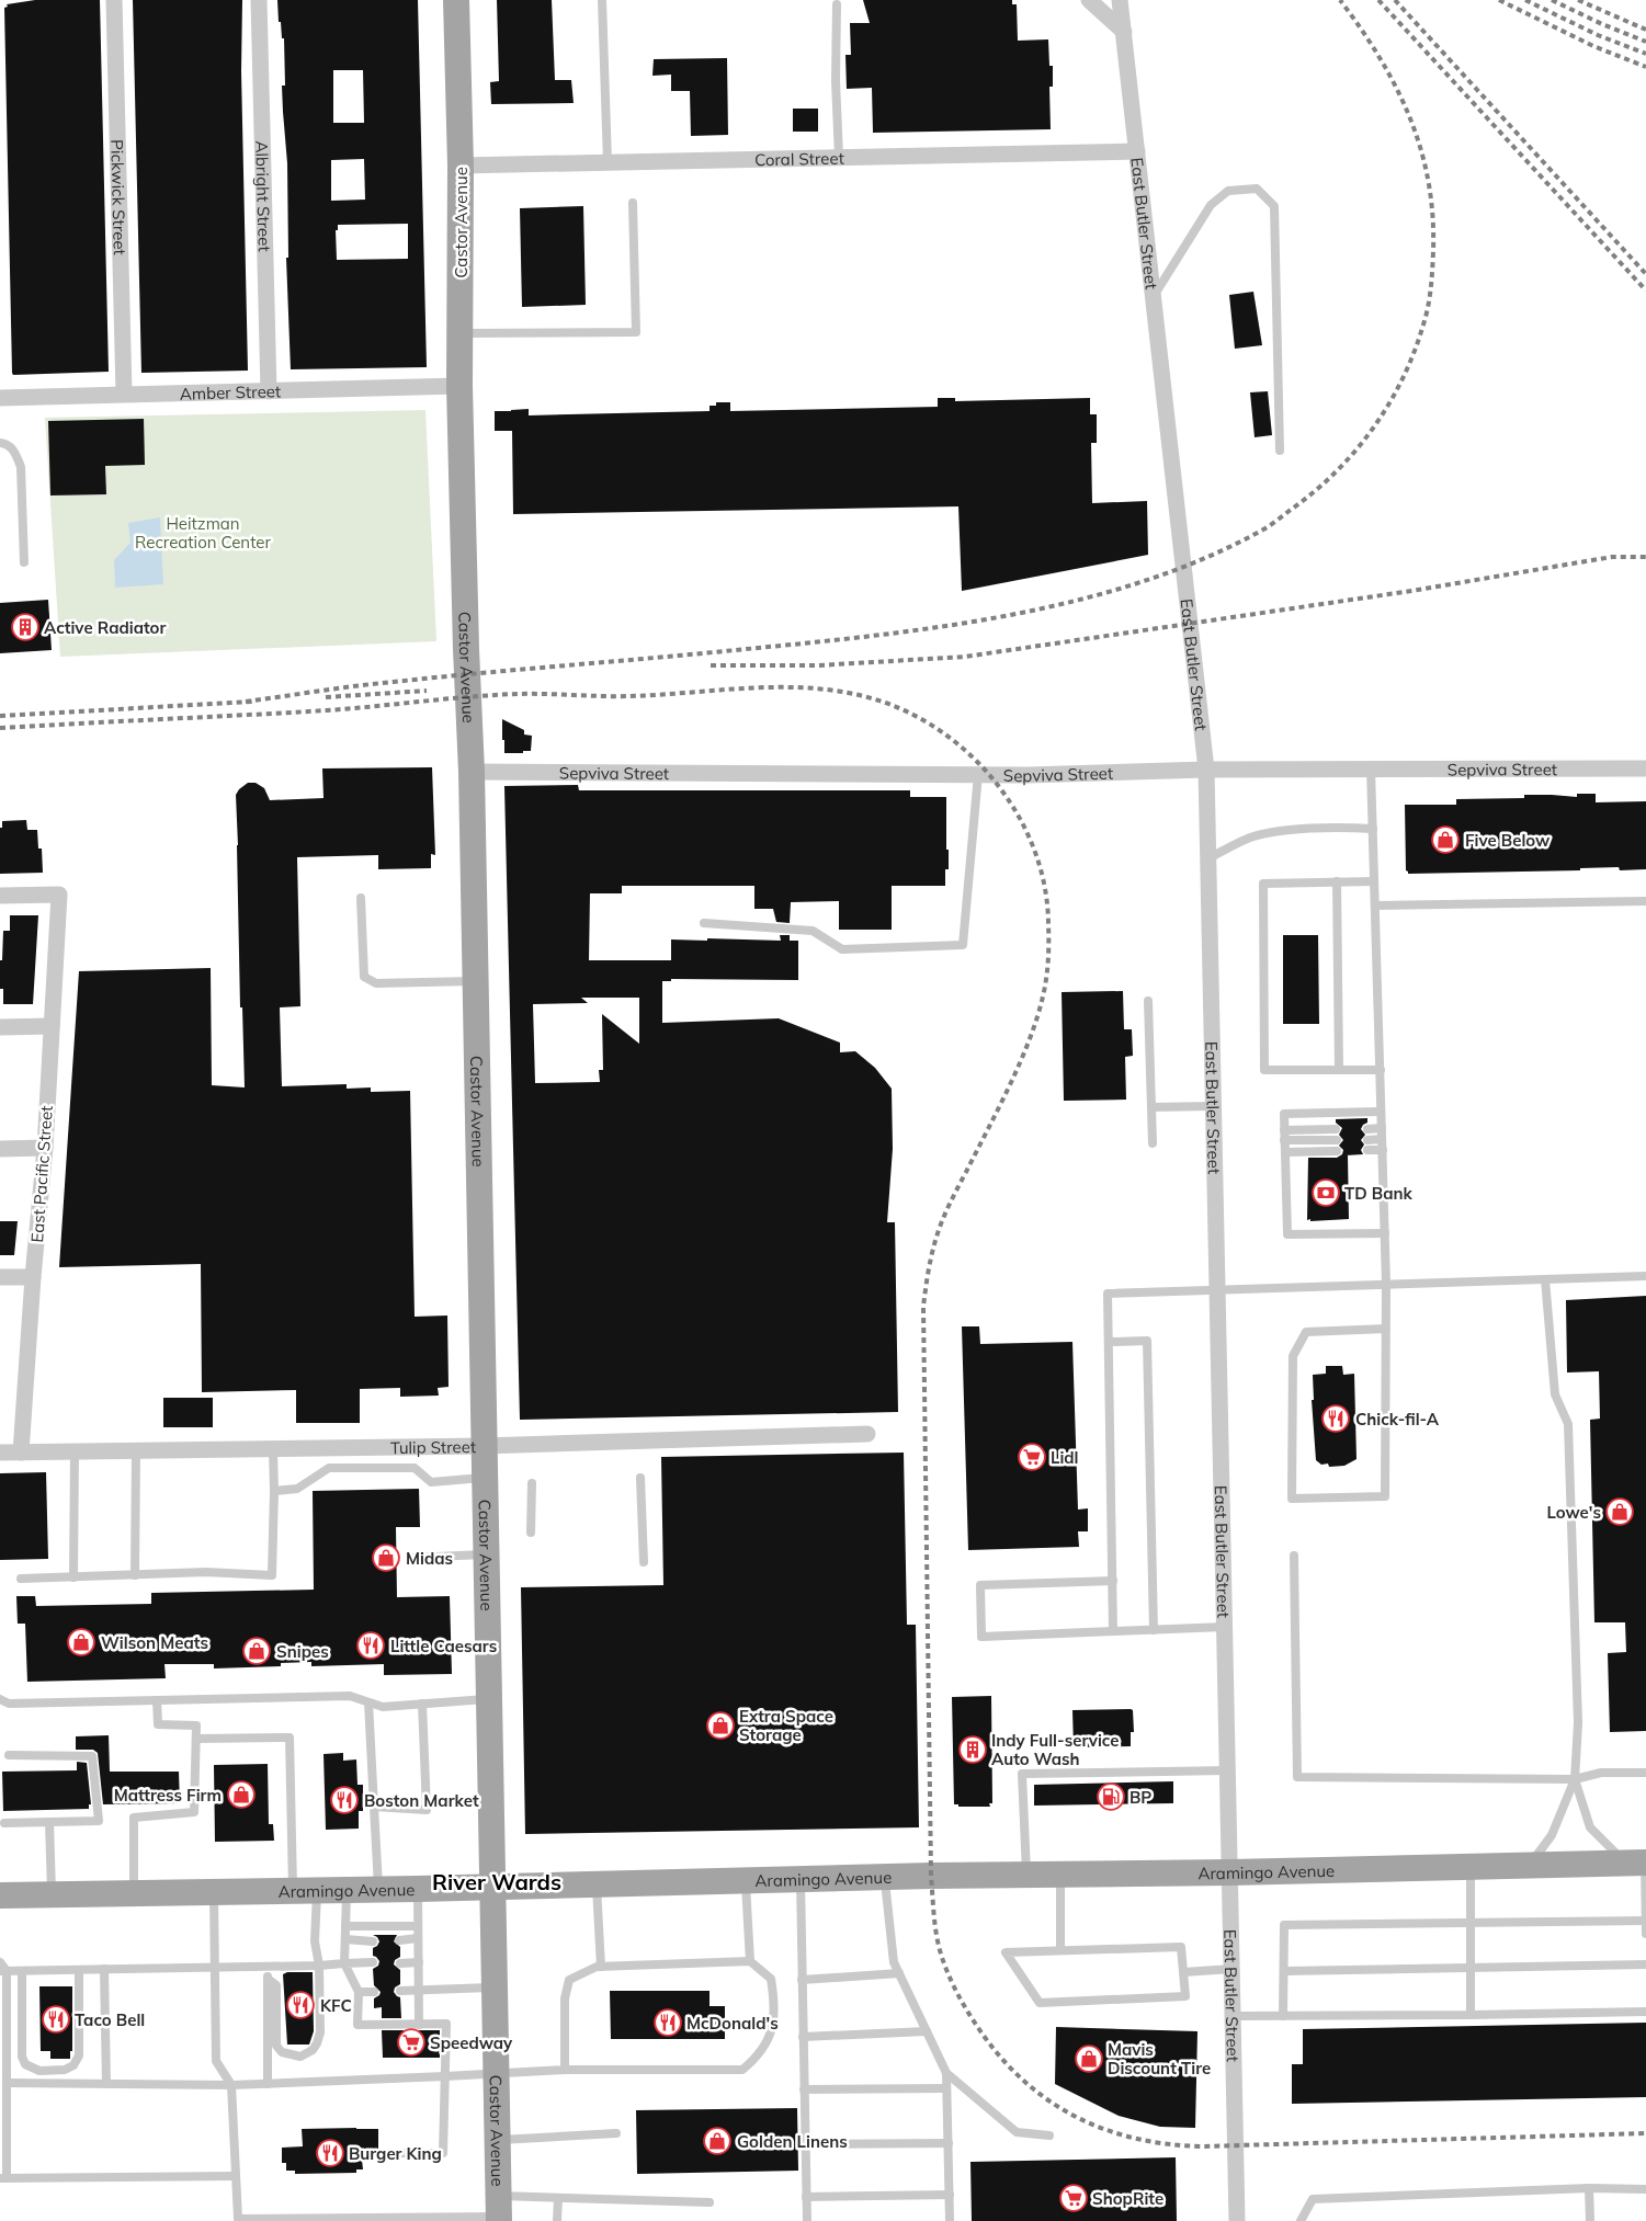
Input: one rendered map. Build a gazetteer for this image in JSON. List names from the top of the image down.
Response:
{
  "streets": {
    "main road": ["Castor Avenue", "Aramingo Avenue"],
    "street": [
      "Coral Street",
      "Albright Street",
      "Pickwick Street",
      "East Butler Street",
      "Amber Street",
      "Sepviva Street",
      "East Pacific Street",
      "Tulip Street"
    ]
  },
  "crossings": [
    ["Coral Street", "Castor Avenue"],
    ["Coral Street", "East Butler Street"],
    ["Albright Street", "Amber Street"],
    ["Pickwick Street", "Amber Street"],
    ["Castor Avenue", "Amber Street"],
    ["Castor Avenue", "Sepviva Street"],
    ["Castor Avenue", "Tulip Street"],
    ["Castor Avenue", "Aramingo Avenue"],
    ["East Butler Street", "Sepviva Street"],
    ["East Butler Street", "Aramingo Avenue"],
    ["East Pacific Street", "Tulip Street"]
  ],
  "districts": ["River Wards"],
  "parks": ["Heitzman Recreation Center"],
  "places": {
    "building": ["Active Radiator", "Indy Full-service Auto Wash"],
    "shop": [
      "Five Below",
      "Lowe's",
      "Midas",
      "Wilson Meats",
      "Snipes",
      "Extra Space Storage",
      "Mattress Firm",
      "Mavis Discount Tire",
      "Golden Linens"
    ],
    "bank": ["TD Bank"],
    "restaurant": [
      "Chick-fil-A",
      "Little Caesars",
      "Boston Market",
      "KFC",
      "Taco Bell",
      "McDonald's",
      "Burger King"
    ],
    "supermarket": ["Lidl", "Speedway", "ShopRite"],
    "fuel station": ["BP"]
  }
}
